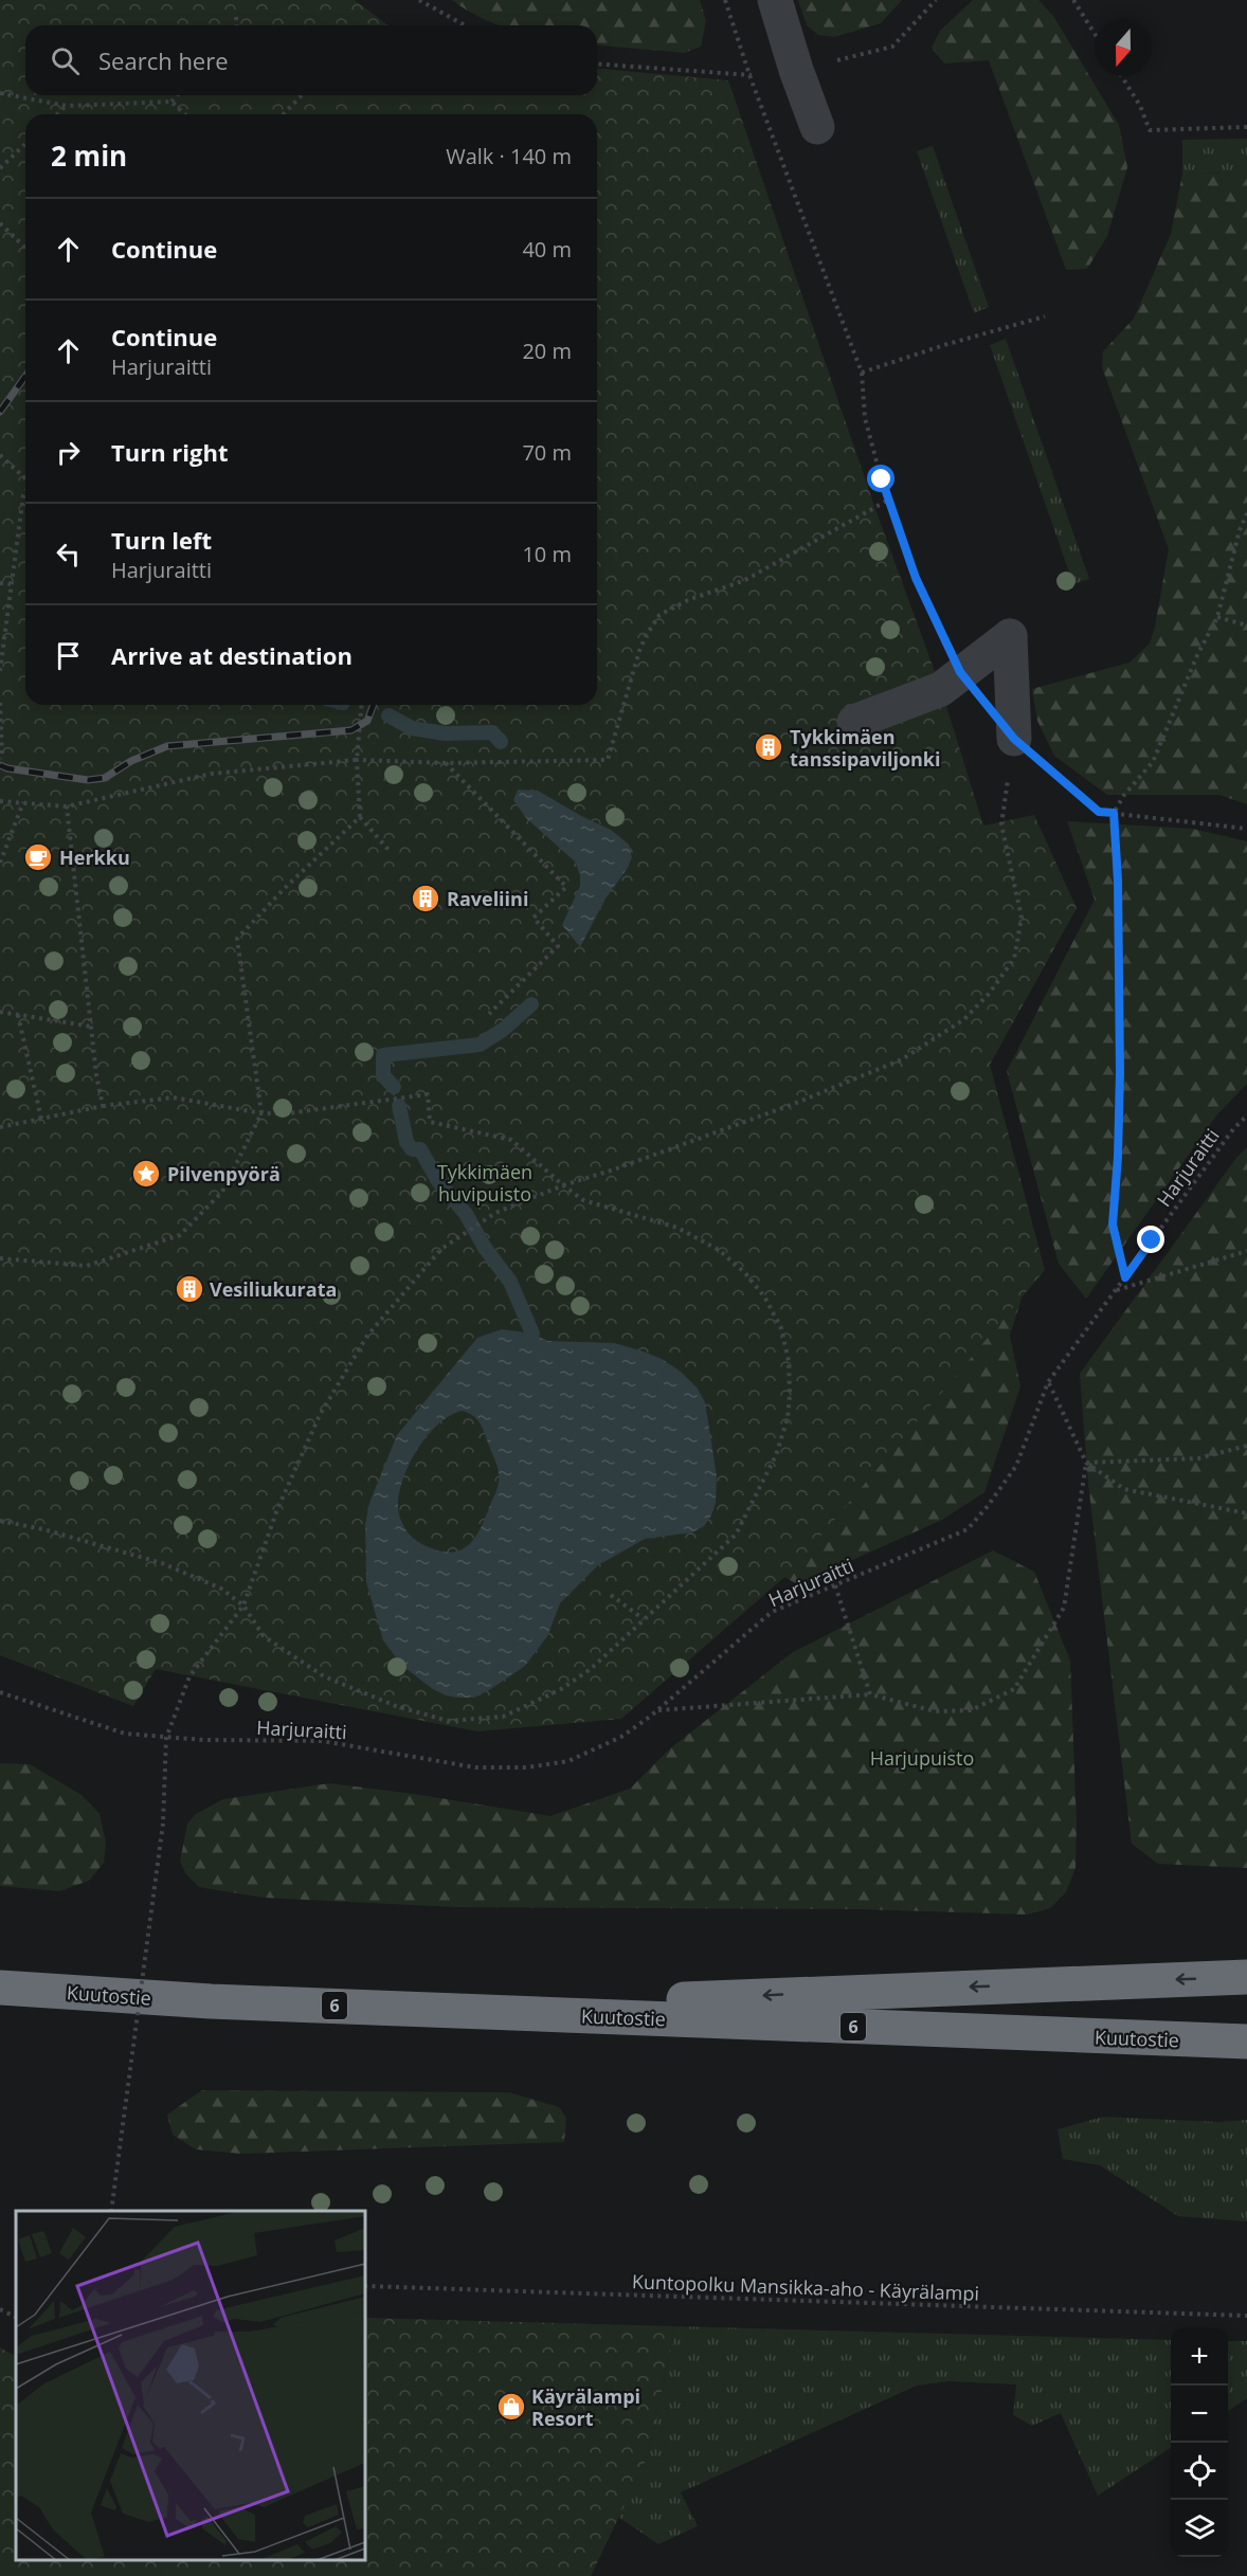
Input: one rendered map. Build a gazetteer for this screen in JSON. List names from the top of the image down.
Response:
{
  "streets": {
    "highway": ["Kuutostie", "6"],
    "path": ["Harjuraitti", "Kuntopolku Mansikka-aho - Käyrälampi"]
  },
  "parks": ["Tykkimäen huvipuisto", "Harjupuisto"],
  "places": {
    "building": ["Tykkimäen tanssipaviljonki", "Raveliini", "Vesiliukurata"],
    "cafe": ["Herkku"],
    "place": ["Pilvenpyörä"],
    "shop": ["Käyrälampi Resort"]
  },
  "north": "bottom",
  "page": {
    "search": "Search here",
    "heading": ["2 min", "Walk · 140 m"],
    "list": [
      ["Continue", "40 m"],
      ["Continue", "Harjuraitti", "20 m"],
      ["Turn right", "70 m"],
      ["Turn left", "Harjuraitti", "10 m"],
      "Arrive at destination"
    ],
    "map_buttons": ["+", "−"]
  }
}
